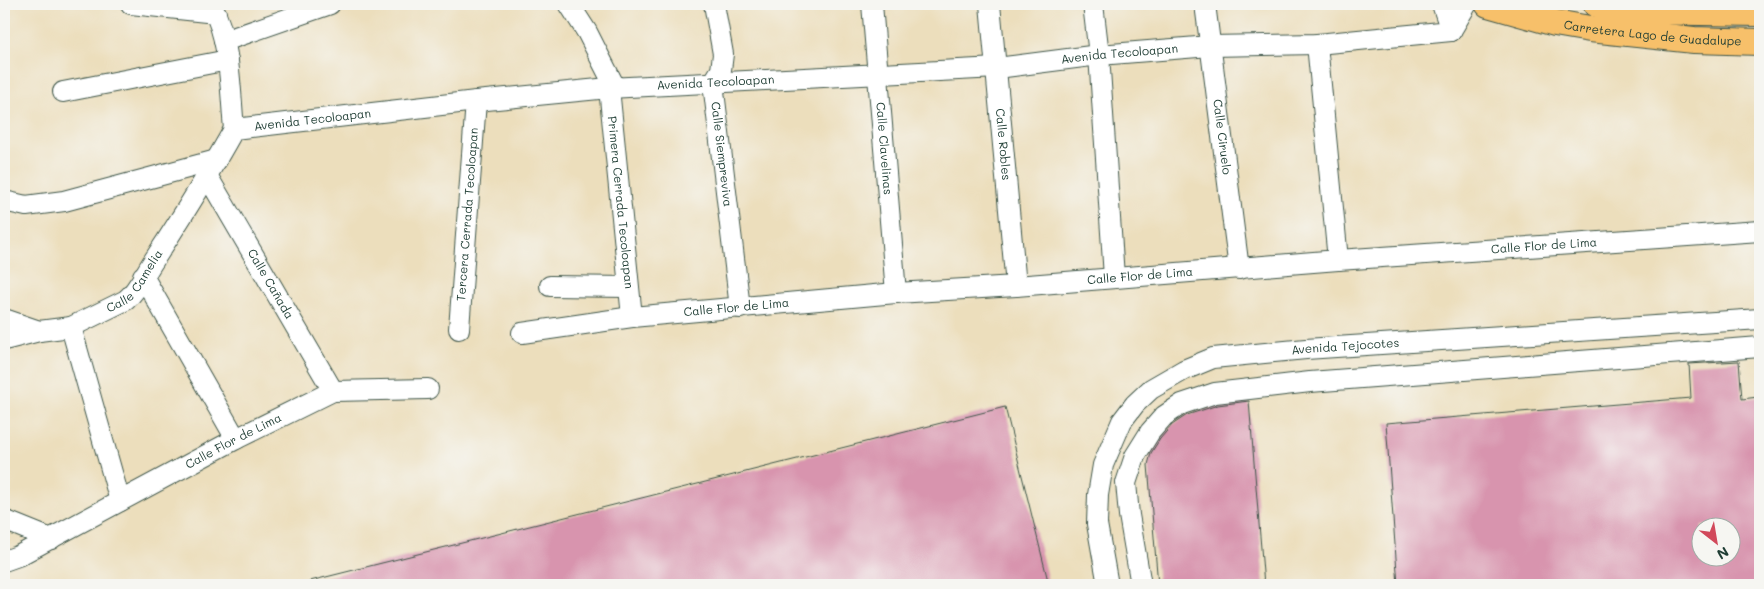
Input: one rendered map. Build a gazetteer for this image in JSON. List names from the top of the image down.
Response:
{
  "streets": {
    "main road": ["Carretera Lago de Guadalupe"],
    "street": [
      "Avenida Tecoloapan",
      "Calle Ciruelo",
      "Calle Robles",
      "Calle Clavelinas",
      "Calle Siempreviva",
      "Primera Cerrada Tecoloapan",
      "Tercera Cerrada Tecoloapan",
      "Calle Flor de Lima",
      "Calle Camelia",
      "Calle Cañada",
      "Avenida Tejocotes"
    ]
  },
  "crossings": [
    ["Avenida Tecoloapan", "Calle Ciruelo"],
    ["Avenida Tecoloapan", "Calle Robles"],
    ["Avenida Tecoloapan", "Calle Clavelinas"],
    ["Avenida Tecoloapan", "Calle Siempreviva"],
    ["Avenida Tecoloapan", "Primera Cerrada Tecoloapan"],
    ["Avenida Tecoloapan", "Tercera Cerrada Tecoloapan"],
    ["Calle Ciruelo", "Calle Flor de Lima"],
    ["Calle Robles", "Calle Flor de Lima"],
    ["Calle Clavelinas", "Calle Flor de Lima"],
    ["Calle Siempreviva", "Calle Flor de Lima"],
    ["Primera Cerrada Tecoloapan", "Calle Flor de Lima"],
    ["Calle Flor de Lima", "Calle Cañada"],
    ["Calle Camelia", "Calle Cañada"]
  ],
  "north": "bottom right"
}
